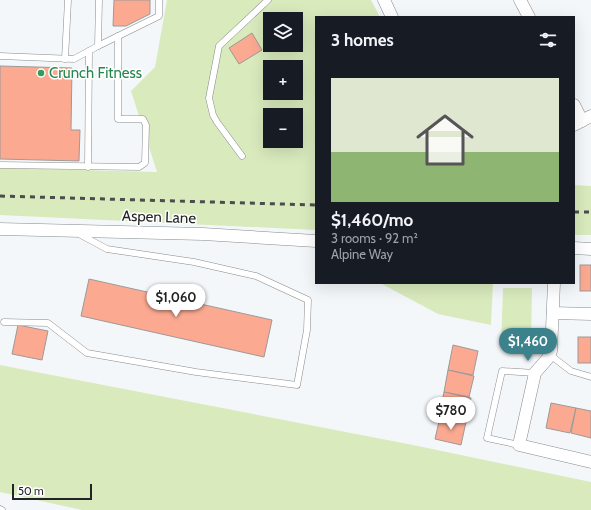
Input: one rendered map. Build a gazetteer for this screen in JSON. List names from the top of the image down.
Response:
{
  "streets": {
    "street": ["Aspen Lane"]
  },
  "places": ["Crunch Fitness"],
  "scale_bar": "50 m",
  "page": {
    "map_buttons": ["+", "−"],
    "heading": "3 homes",
    "list": [
      {
        "name": "$1,460/mo",
        "note": "3 rooms · 92 m² · Alpine Way"
      }
    ],
    "price": ["$1,060", "$1,460", "$780"],
    "scale": "50 m"
  }
}
